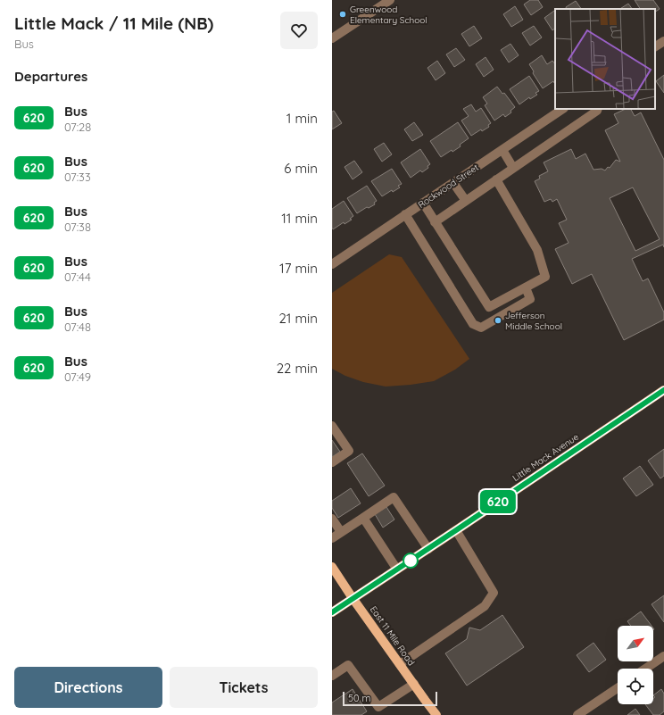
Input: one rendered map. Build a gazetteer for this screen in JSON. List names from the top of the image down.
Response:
{
  "streets": {
    "main road": ["Little Mack Avenue", "East 11 Mile Road"],
    "street": ["Rockwood Street"]
  },
  "crossings": [
    ["Little Mack Avenue", "East 11 Mile Road"]
  ],
  "places": ["Greenwood Elementary School", "Jefferson Middle School"],
  "lines": ["bus line 620"],
  "scale_bar": "50 m",
  "north": "top right",
  "page": {
    "heading": [
      ["Little Mack / 11 Mile (NB)", "Bus"],
      "Departures"
    ],
    "on_map": "620",
    "list": [
      {
        "mark": "620",
        "name": "Bus",
        "note": "07:28",
        "value": "1 min"
      },
      {
        "mark": "620",
        "name": "Bus",
        "note": "07:33",
        "value": "6 min"
      },
      {
        "mark": "620",
        "name": "Bus",
        "note": "07:38",
        "value": "11 min"
      },
      {
        "mark": "620",
        "name": "Bus",
        "note": "07:44",
        "value": "17 min"
      },
      {
        "mark": "620",
        "name": "Bus",
        "note": "07:48",
        "value": "21 min"
      },
      {
        "mark": "620",
        "name": "Bus",
        "note": "07:49",
        "value": "22 min"
      }
    ],
    "buttons": ["Directions", "Tickets"],
    "scale": "50 m"
  }
}
